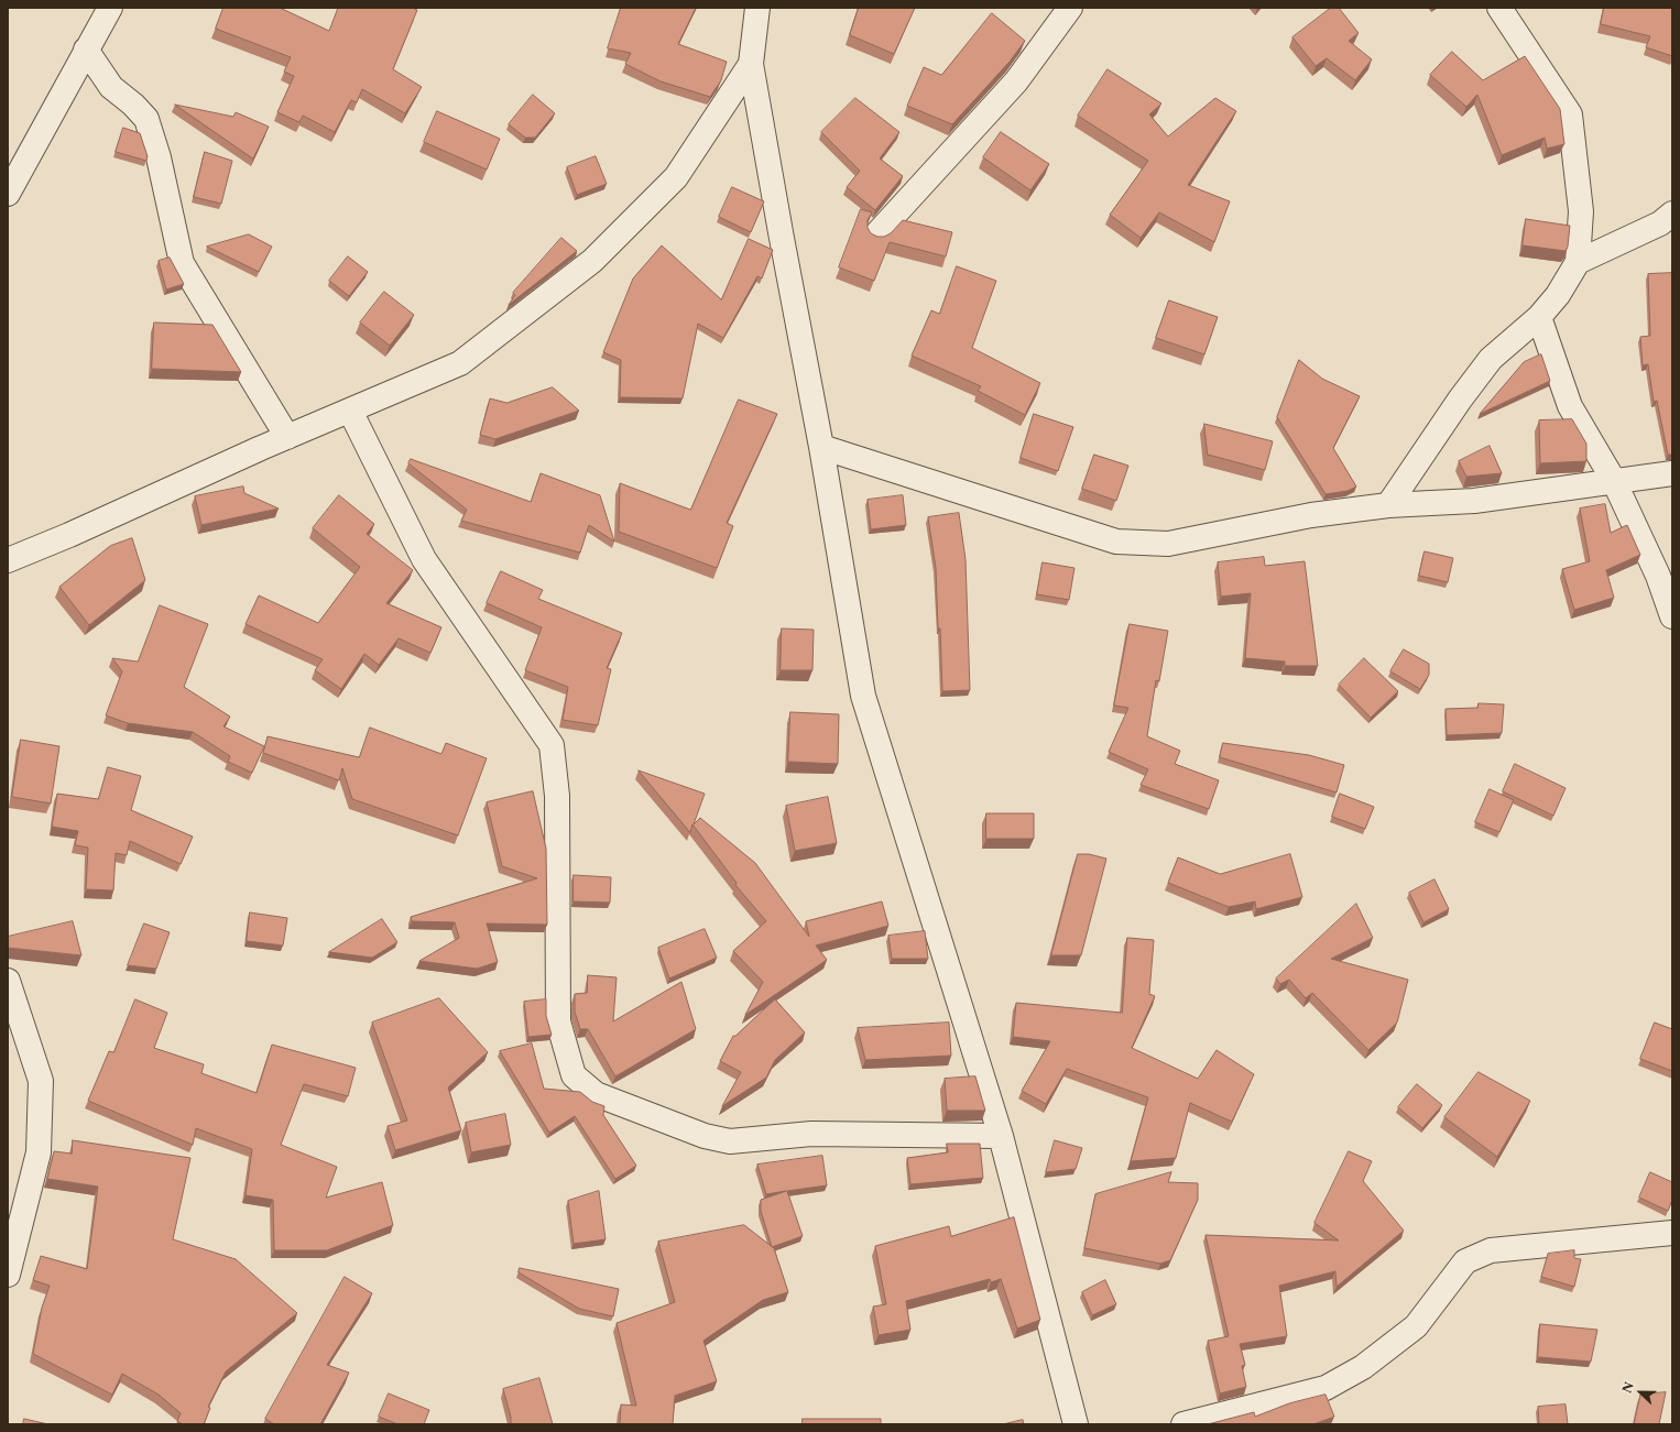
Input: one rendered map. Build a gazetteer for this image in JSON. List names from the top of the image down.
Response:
{
  "north": "left"
}
